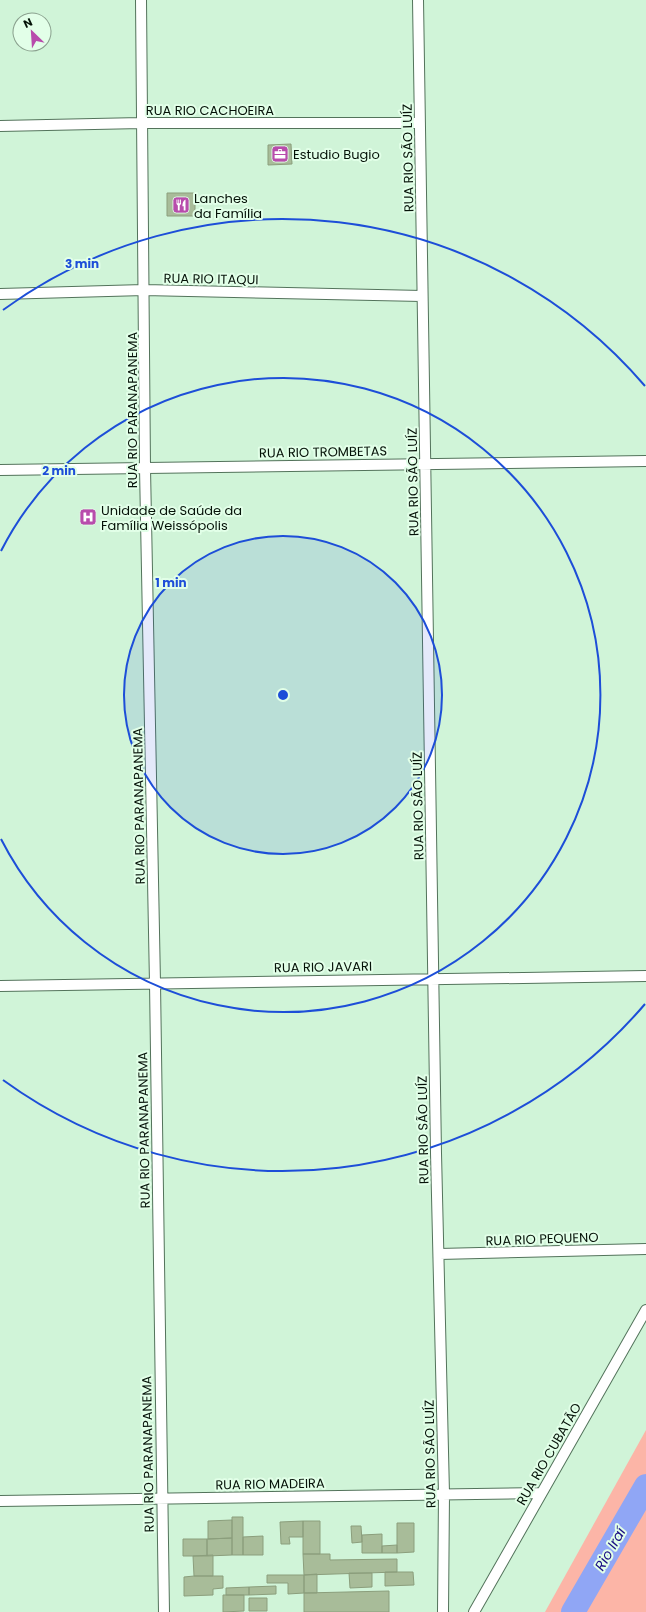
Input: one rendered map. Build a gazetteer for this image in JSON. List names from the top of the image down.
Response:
{
  "streets": {
    "street": [
      "RUA RIO CACHOEIRA",
      "RUA RIO SÃO LUÍZ",
      "RUA RIO ITAQUI",
      "RUA RIO PARANAPANEMA",
      "RUA RIO TROMBETAS",
      "RUA RIO JAVARI",
      "RUA RIO PEQUENO",
      "RUA RIO CUBATÃO",
      "RUA RIO MADEIRA"
    ]
  },
  "crossings": [
    ["RUA RIO CACHOEIRA", "RUA RIO SÃO LUÍZ"],
    ["RUA RIO CACHOEIRA", "RUA RIO PARANAPANEMA"],
    ["RUA RIO SÃO LUÍZ", "RUA RIO ITAQUI"],
    ["RUA RIO SÃO LUÍZ", "RUA RIO TROMBETAS"],
    ["RUA RIO SÃO LUÍZ", "RUA RIO JAVARI"],
    ["RUA RIO SÃO LUÍZ", "RUA RIO PEQUENO"],
    ["RUA RIO SÃO LUÍZ", "RUA RIO MADEIRA"],
    ["RUA RIO ITAQUI", "RUA RIO PARANAPANEMA"],
    ["RUA RIO PARANAPANEMA", "RUA RIO TROMBETAS"],
    ["RUA RIO PARANAPANEMA", "RUA RIO JAVARI"],
    ["RUA RIO PARANAPANEMA", "RUA RIO MADEIRA"],
    ["RUA RIO CUBATÃO", "RUA RIO MADEIRA"]
  ],
  "water": ["Rio Iraí"],
  "places": {
    "office": ["Estudio Bugio"],
    "restaurant": ["Lanches da Família"],
    "hospital": ["Unidade de Saúde da Família Weissópolis"]
  },
  "north": "top left",
  "rings": ["3 min", "2 min", "1 min"]
}
